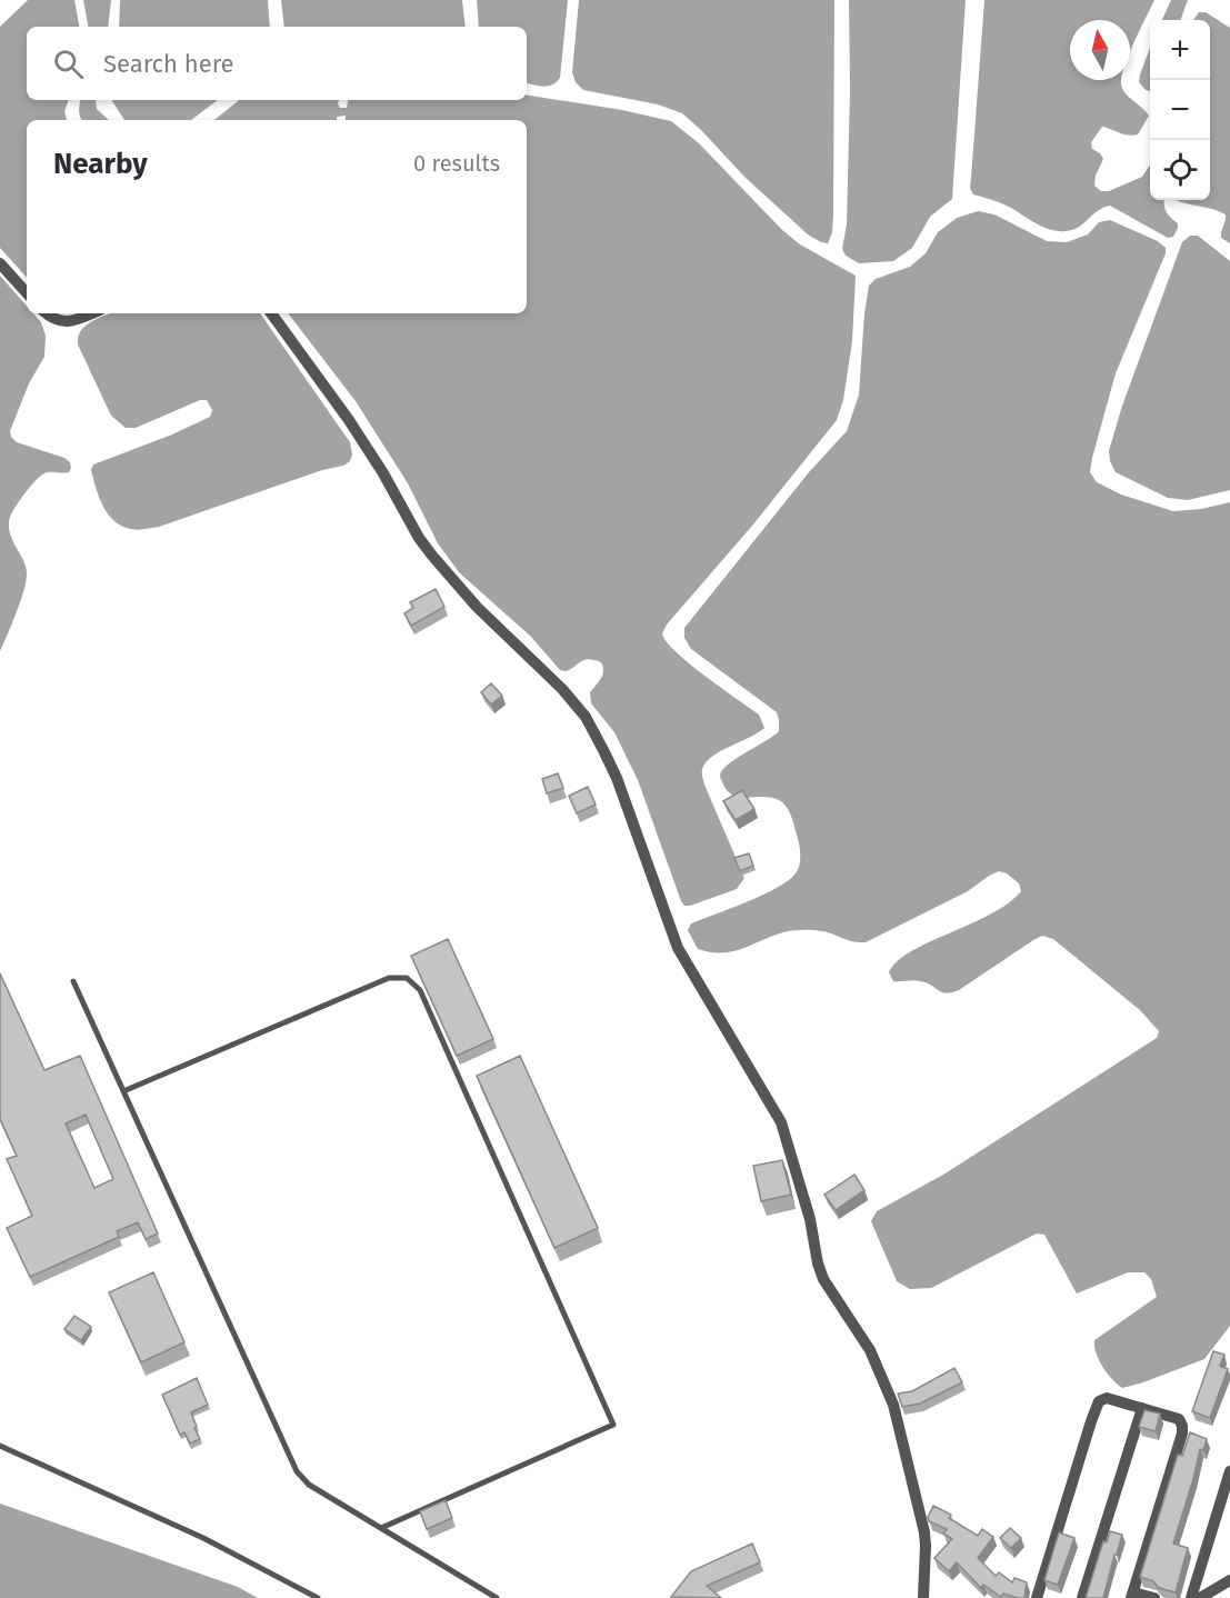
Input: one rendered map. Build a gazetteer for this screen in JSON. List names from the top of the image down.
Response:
{
  "north": "top",
  "page": {
    "map_buttons": ["+", "−"],
    "search": "Search here",
    "heading": ["Nearby", "0 results"]
  }
}
